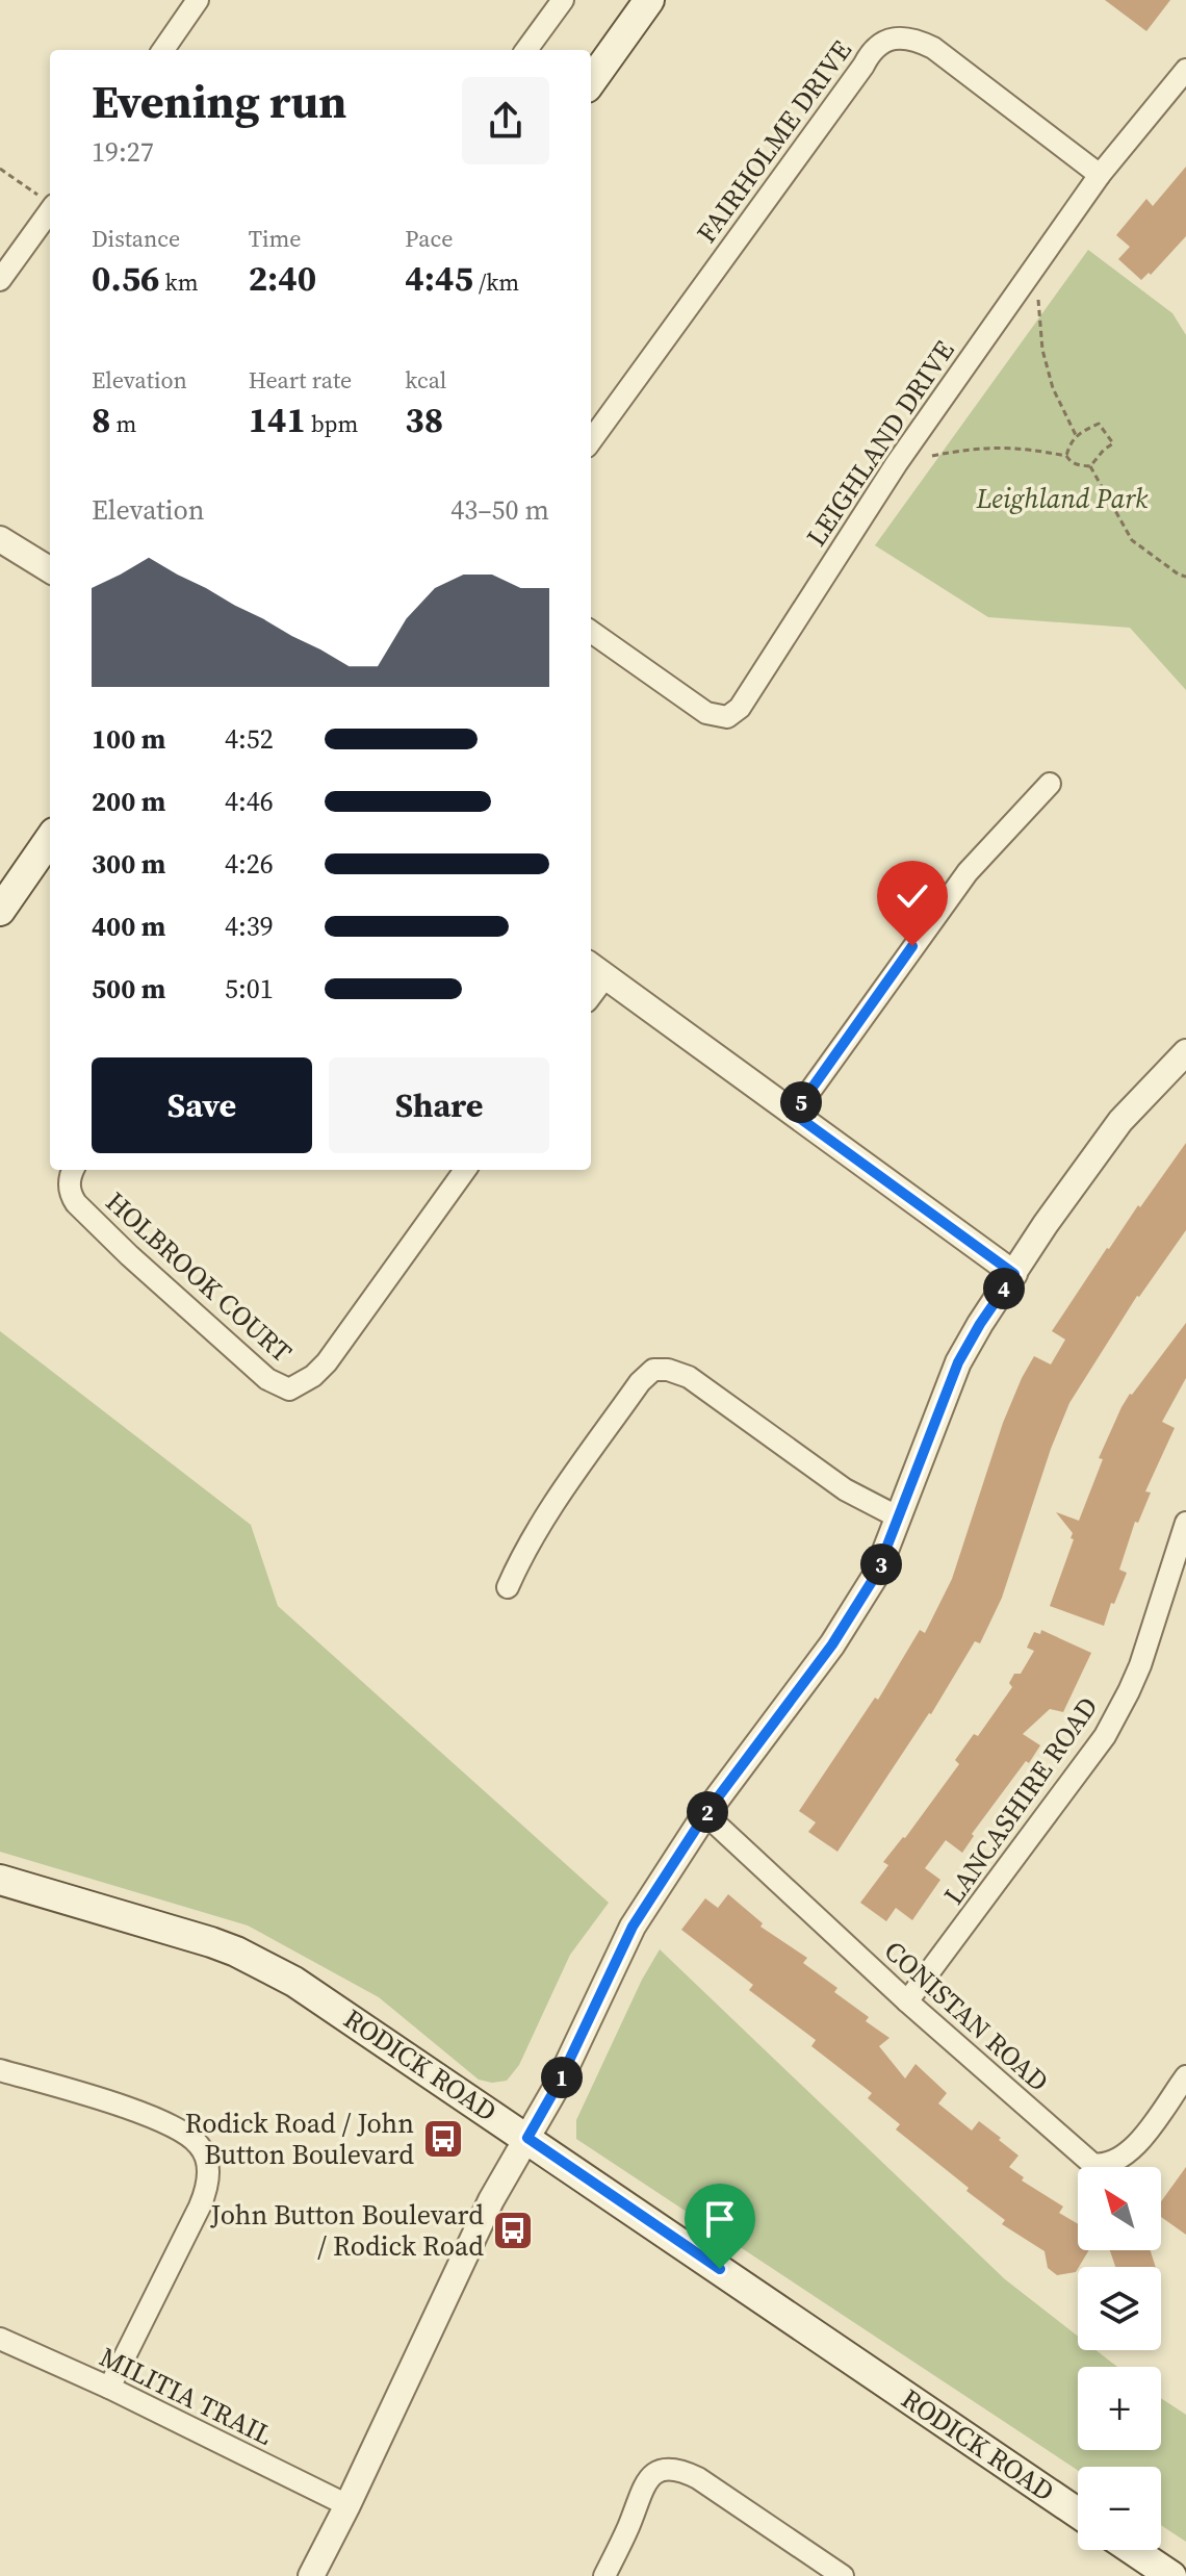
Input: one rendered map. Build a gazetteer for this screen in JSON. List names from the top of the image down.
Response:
{
  "streets": {
    "main road": ["RODICK ROAD"],
    "street": [
      "FAIRHOLME DRIVE",
      "LEIGHLAND DRIVE",
      "HOLBROOK COURT",
      "LANCASHIRE ROAD",
      "CONISTAN ROAD",
      "MILITIA TRAIL"
    ]
  },
  "crossings": [
    ["FAIRHOLME DRIVE", "LEIGHLAND DRIVE"],
    ["LANCASHIRE ROAD", "CONISTAN ROAD"]
  ],
  "parks": ["Leighland Park"],
  "places": {
    "bus stop": ["Rodick Road / John Button Boulevard", "John Button Boulevard / Rodick Road"]
  },
  "north": "top left",
  "page": {
    "heading": ["Evening run", "19:27"],
    "stats": [
      ["Distance", "0.56 km"],
      ["Time", "2:40"],
      ["Pace", "4:45 /km"],
      ["Elevation", "8 m"],
      ["Heart rate", "141 bpm"],
      ["kcal", "38"]
    ],
    "chart": ["Elevation", "43–50 m"],
    "list": [
      {
        "name": "100 m",
        "note": "4:52"
      },
      {
        "name": "200 m",
        "note": "4:46"
      },
      {
        "name": "300 m",
        "note": "4:26"
      },
      {
        "name": "400 m",
        "note": "4:39"
      },
      {
        "name": "500 m",
        "note": "5:01"
      }
    ],
    "buttons": ["Save", "Share"],
    "pins": [
      "5",
      "4",
      "3",
      "2",
      "1"
    ],
    "map_buttons": ["+", "−"]
  }
}
